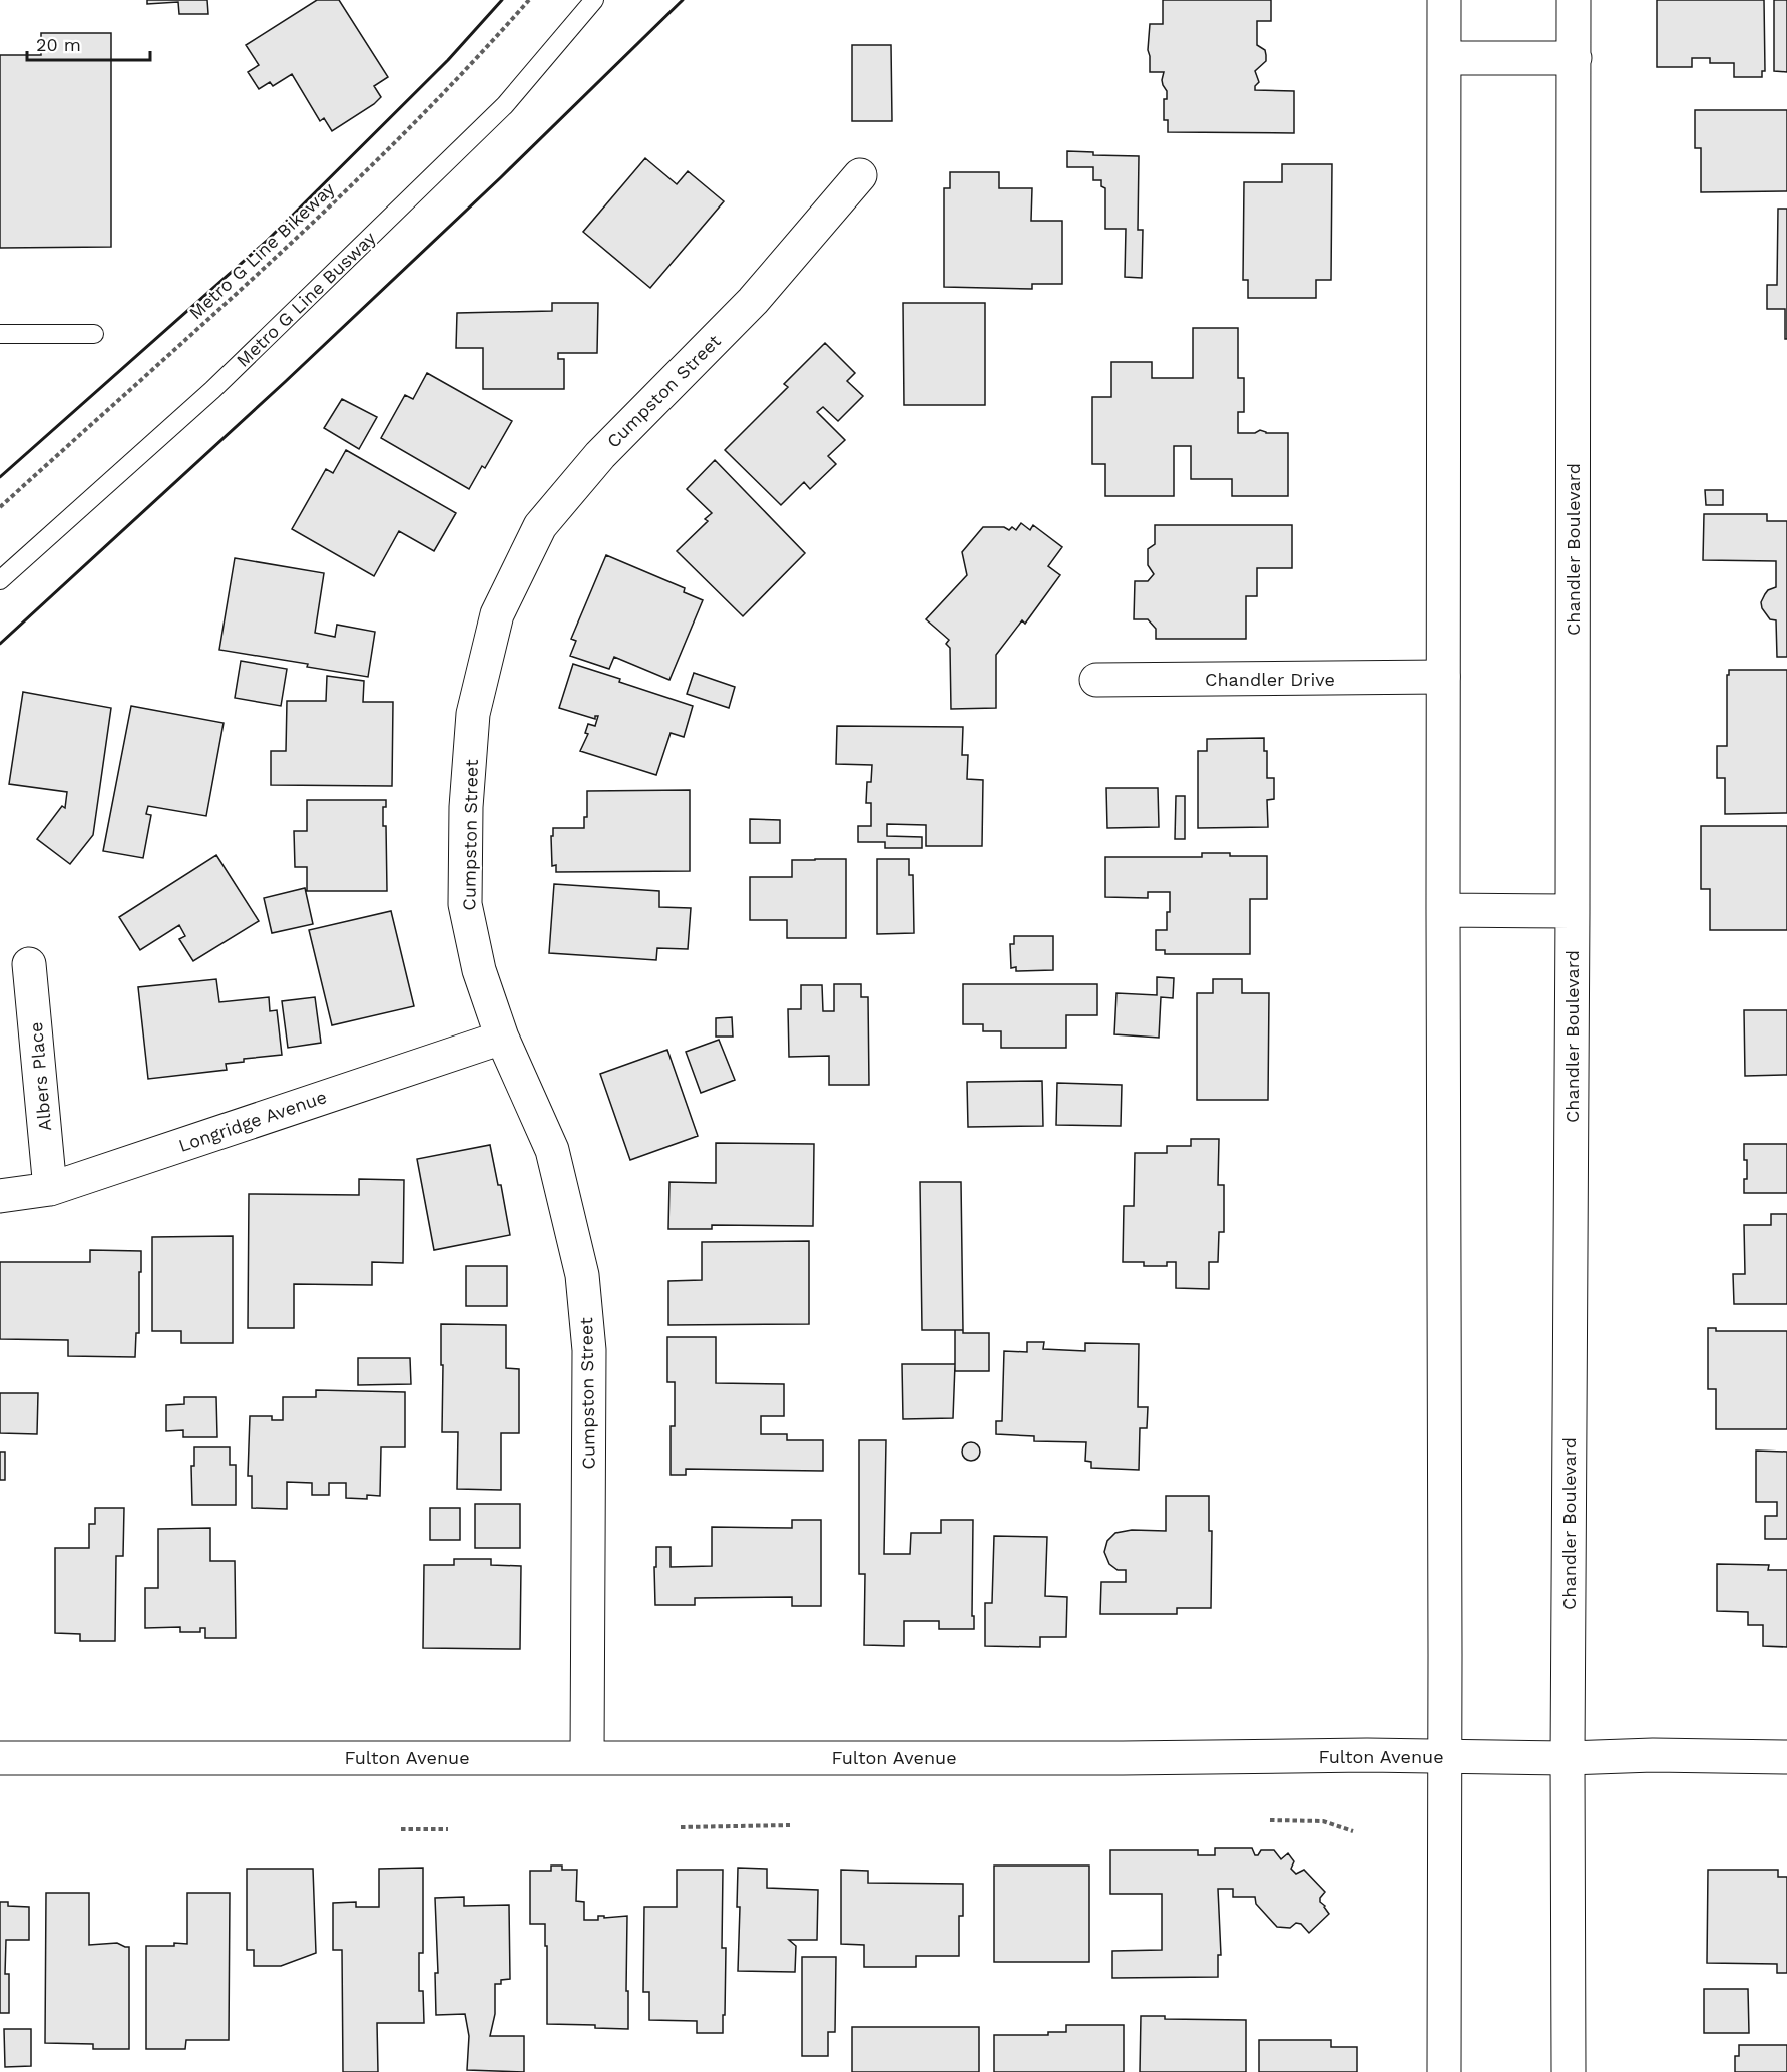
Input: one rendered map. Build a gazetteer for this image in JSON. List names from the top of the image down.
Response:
{
  "streets": {
    "street": [
      "Cumpston Street",
      "Chandler Boulevard",
      "Chandler Drive",
      "Albers Place",
      "Longridge Avenue",
      "Fulton Avenue"
    ],
    "lane": ["Metro G Line Busway"],
    "path": ["Metro G Line Bikeway"]
  },
  "crossings": [
    ["Cumpston Street", "Longridge Avenue"],
    ["Cumpston Street", "Fulton Avenue"],
    ["Chandler Boulevard", "Fulton Avenue"],
    ["Albers Place", "Longridge Avenue"]
  ],
  "scale_bar": "20 m"
}
